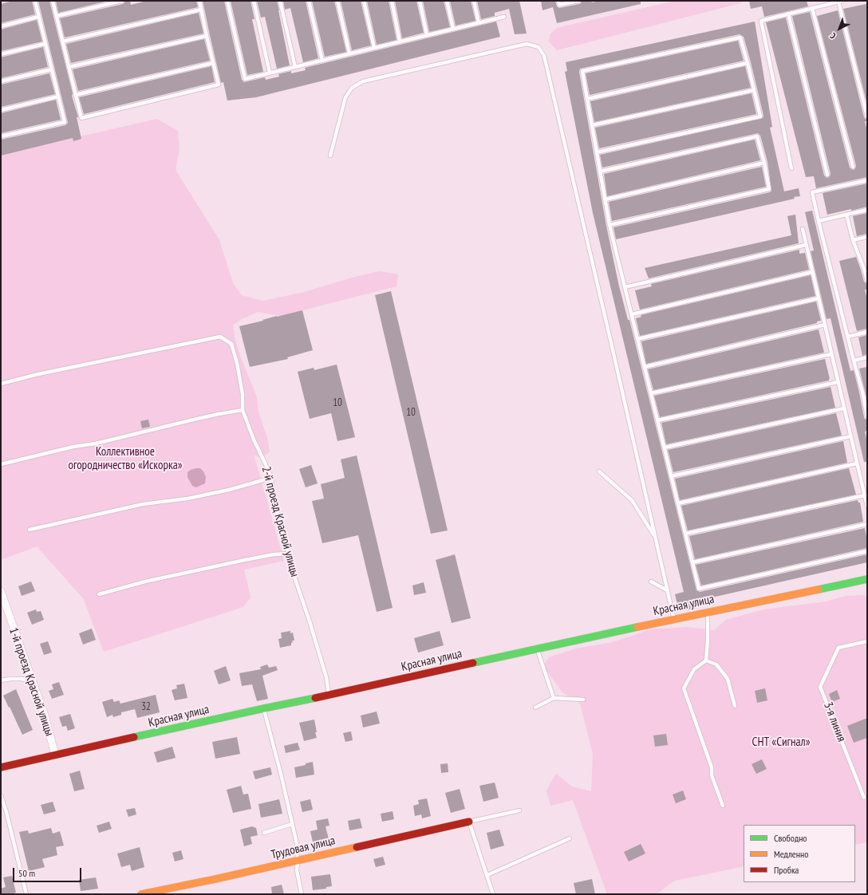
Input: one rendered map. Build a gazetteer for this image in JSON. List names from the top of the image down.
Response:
{
  "streets": {
    "street": ["Красная улица", "1-й проезд Красной улицы", "Трудовая улица"],
    "lane": ["2-й проезд Красной улицы", "3-я линия"]
  },
  "crossings": [
    ["2-й проезд Красной улицы", "Красная улица"],
    ["Красная улица", "1-й проезд Красной улицы"]
  ],
  "parks": ["Коллективное огородничество «Искорка»", "СНТ «Сигнал»"],
  "house_numbers": ["10", "10", "32"],
  "legend": ["Свободно", "Медленно", "Пробка"],
  "scale_bar": "50 m",
  "north": "bottom left"
}
